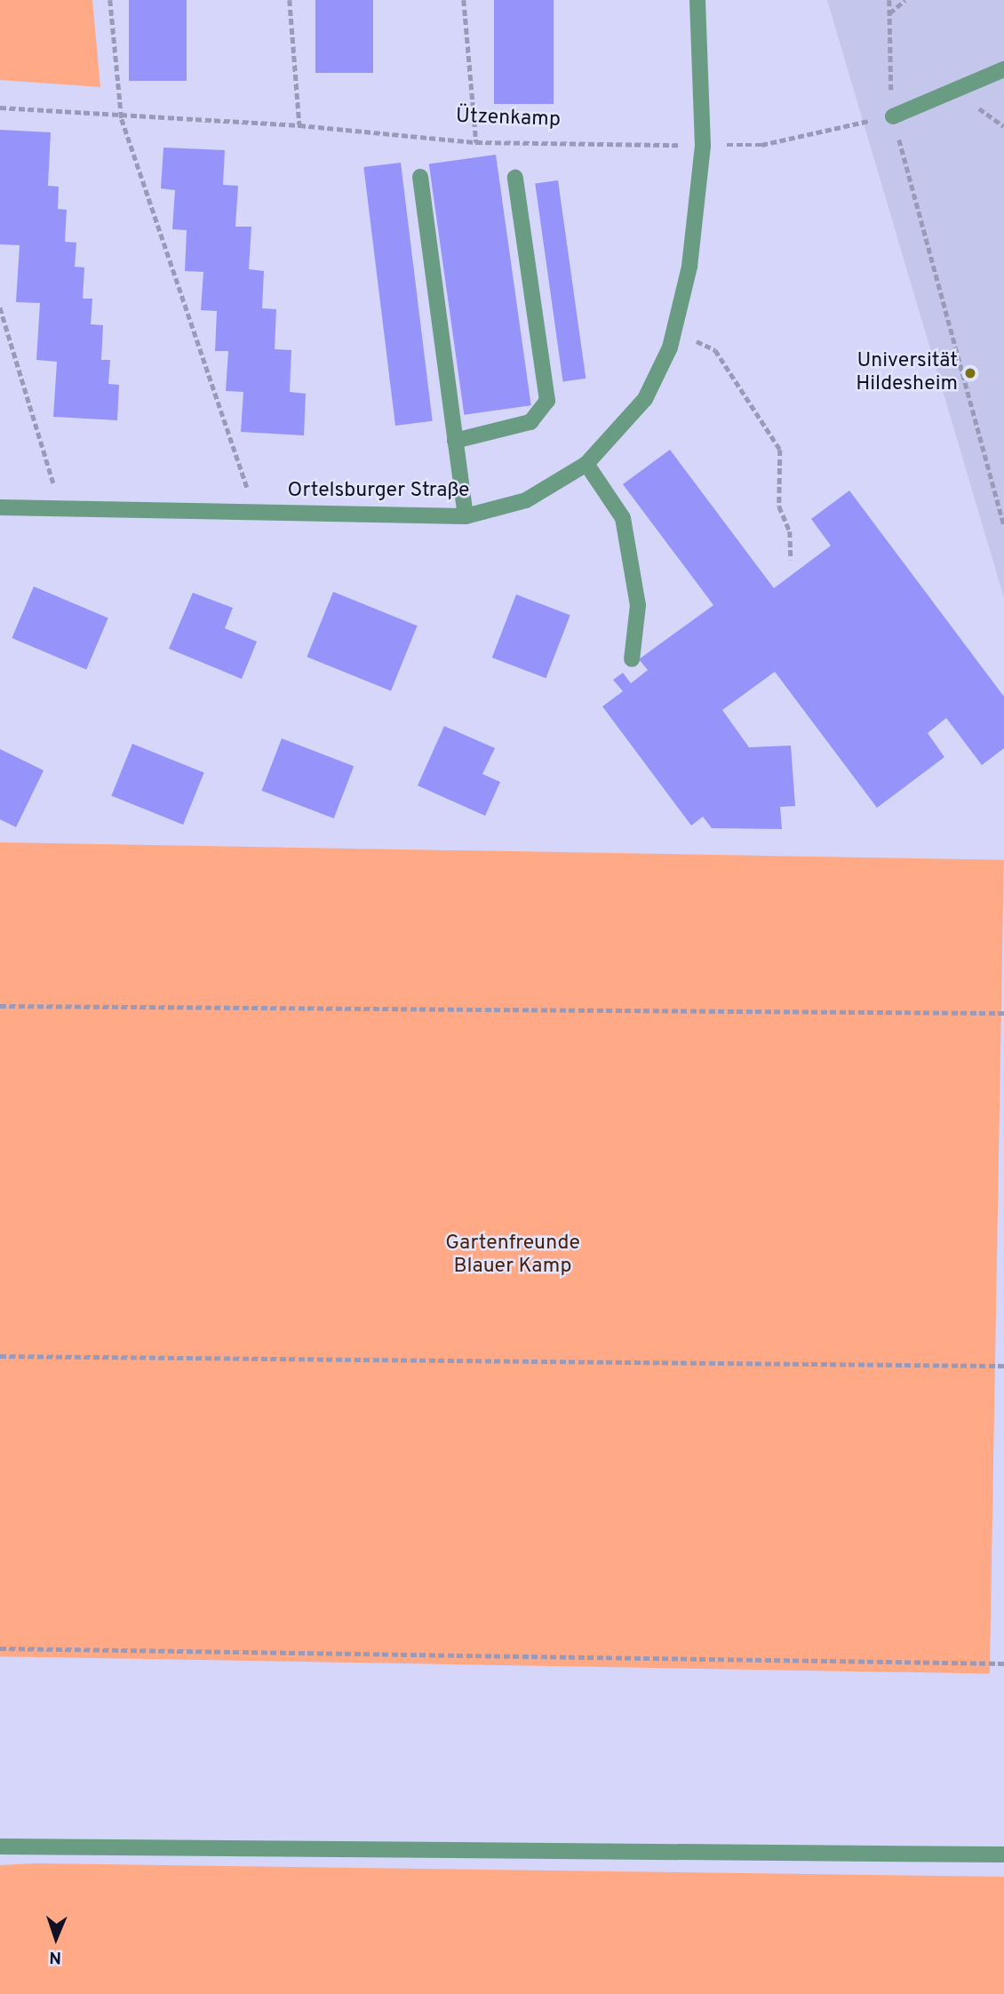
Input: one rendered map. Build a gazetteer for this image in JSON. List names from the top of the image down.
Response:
{
  "streets": {
    "street": ["Ortelsburger Straße"],
    "path": ["Ützenkamp"]
  },
  "crossings": [
    ["Ützenkamp", "Ortelsburger Straße"]
  ],
  "parks": ["Gartenfreunde Blauer Kamp"],
  "places": ["Universität Hildesheim"],
  "north": "bottom"
}
